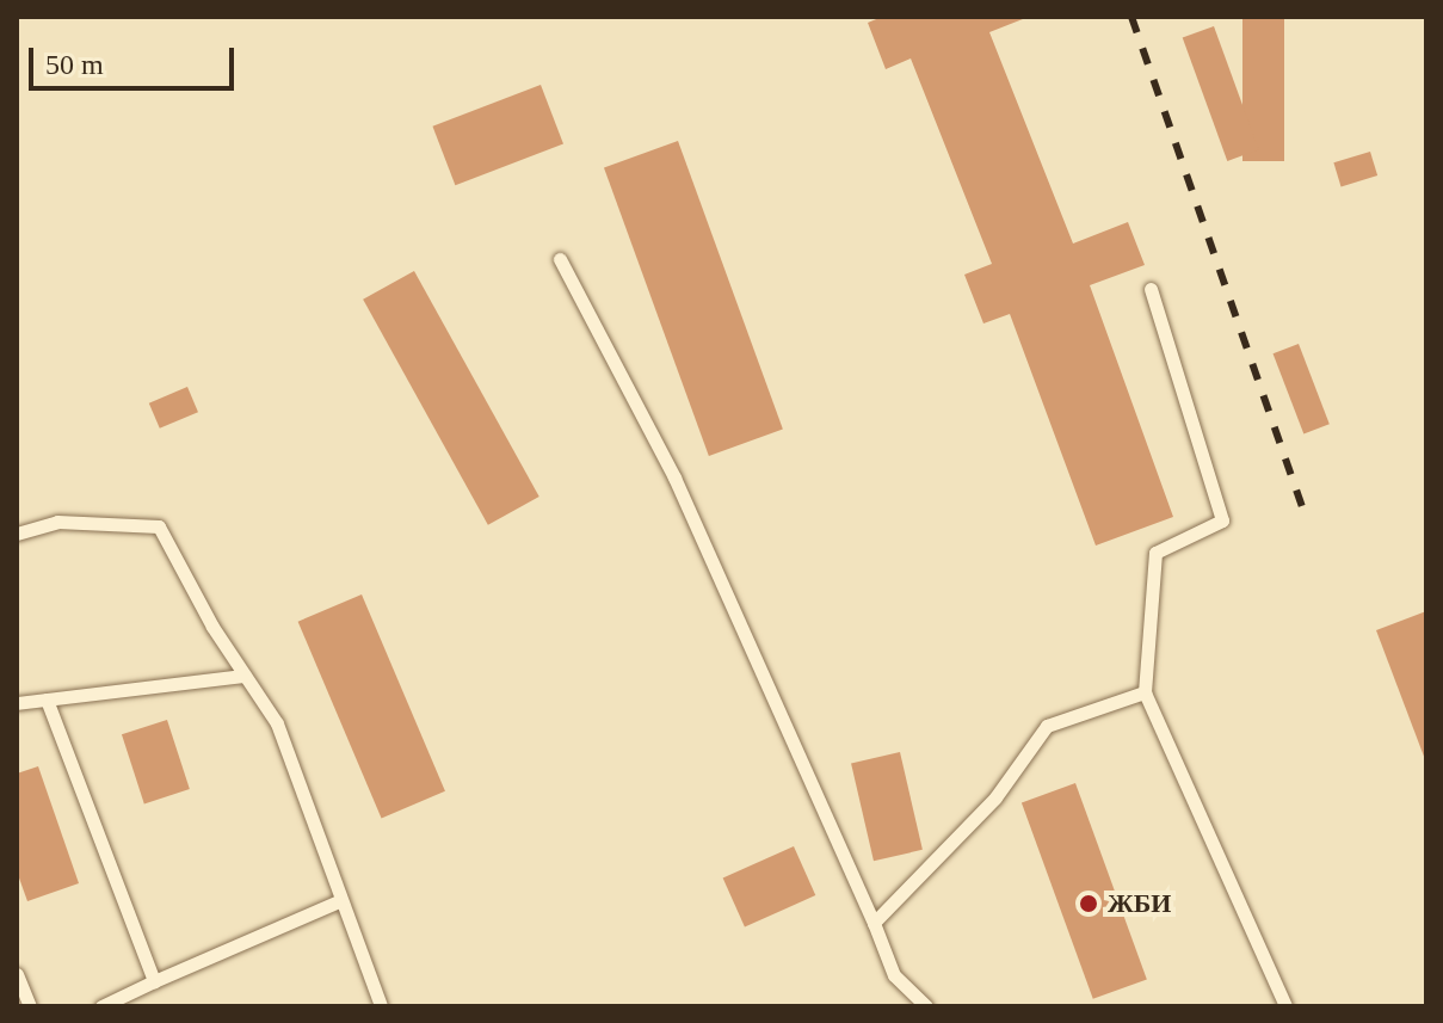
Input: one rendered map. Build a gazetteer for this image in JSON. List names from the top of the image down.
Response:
{
  "places": ["ЖБИ"],
  "scale_bar": "50 m"
}
